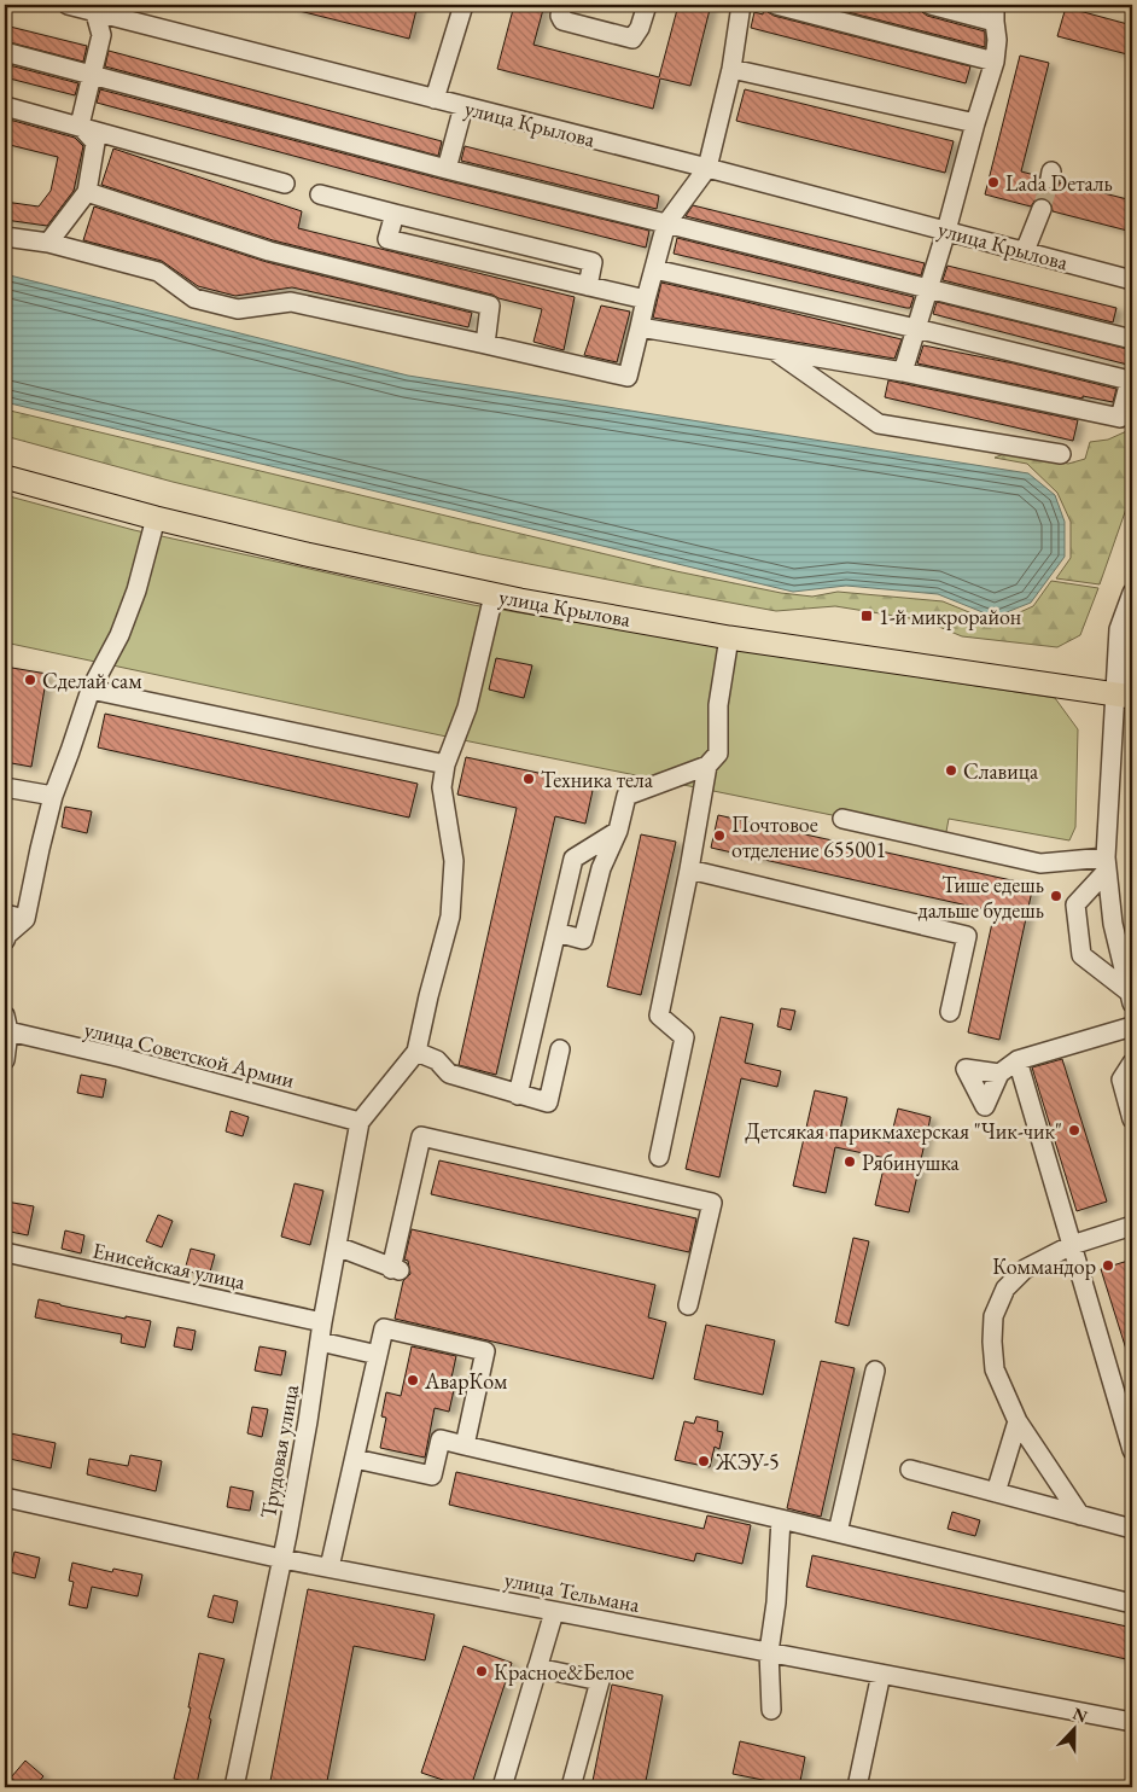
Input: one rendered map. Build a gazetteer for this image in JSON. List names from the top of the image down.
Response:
{
  "streets": {
    "main road": ["улица Крылова"],
    "street": [
      "улица Советской Армии",
      "Енисейская улица",
      "Трудовая улица",
      "улица Тельмана"
    ]
  },
  "crossings": [
    ["улица Советской Армии", "Трудовая улица"],
    ["Енисейская улица", "Трудовая улица"],
    ["Трудовая улица", "улица Тельмана"]
  ],
  "places": {
    "other": [
      "Lada Dеталь",
      "Сделай сам",
      "Славица",
      "Техника тела",
      "Почтовое отделение 655001",
      "Тише едешь дальше будешь",
      "Детсякая парикмахерская \"Чик-чик\"",
      "Рябинушка",
      "Коммандор",
      "АварКом",
      "ЖЭУ-5",
      "Красное&Белое"
    ],
    "transit": ["1-й микрорайон"]
  },
  "north": "top"
}
